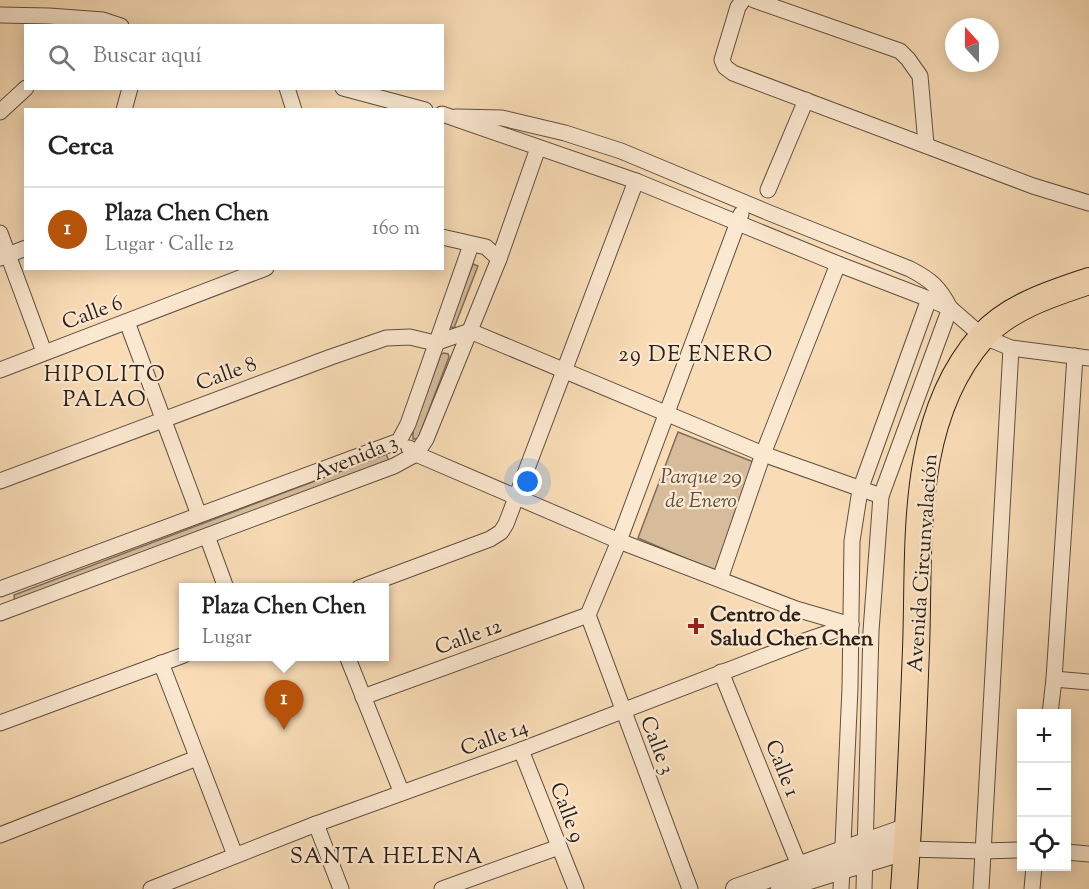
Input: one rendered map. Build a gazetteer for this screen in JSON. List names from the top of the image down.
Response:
{
  "streets": {
    "highway": ["Avenida Circunvalación"],
    "street": [
      "Calle 6",
      "Calle 8",
      "Avenida 3",
      "Calle 12",
      "Calle 14",
      "Calle 3",
      "Calle 1",
      "Calle 9"
    ]
  },
  "crossings": [
    ["Calle 8", "Avenida 3"],
    ["Calle 12", "Calle 3"],
    ["Calle 14", "Calle 3"],
    ["Calle 14", "Calle 1"],
    ["Calle 14", "Calle 9"]
  ],
  "districts": ["29 DE ENERO", "HIPOLITO PALAO", "SANTA HELENA"],
  "parks": ["Parque 29 de Enero"],
  "places": {
    "health": ["Centro de Salud Chen Chen"]
  },
  "north": "top",
  "page": {
    "search": "Buscar aquí",
    "heading": "Cerca",
    "list": [
      {
        "mark": "1",
        "name": "Plaza Chen Chen",
        "note": "Lugar · Calle 12",
        "value": "160 m"
      }
    ],
    "popup": ["Plaza Chen Chen", "Lugar"],
    "pins": "1",
    "map_buttons": ["+", "−"]
  }
}
